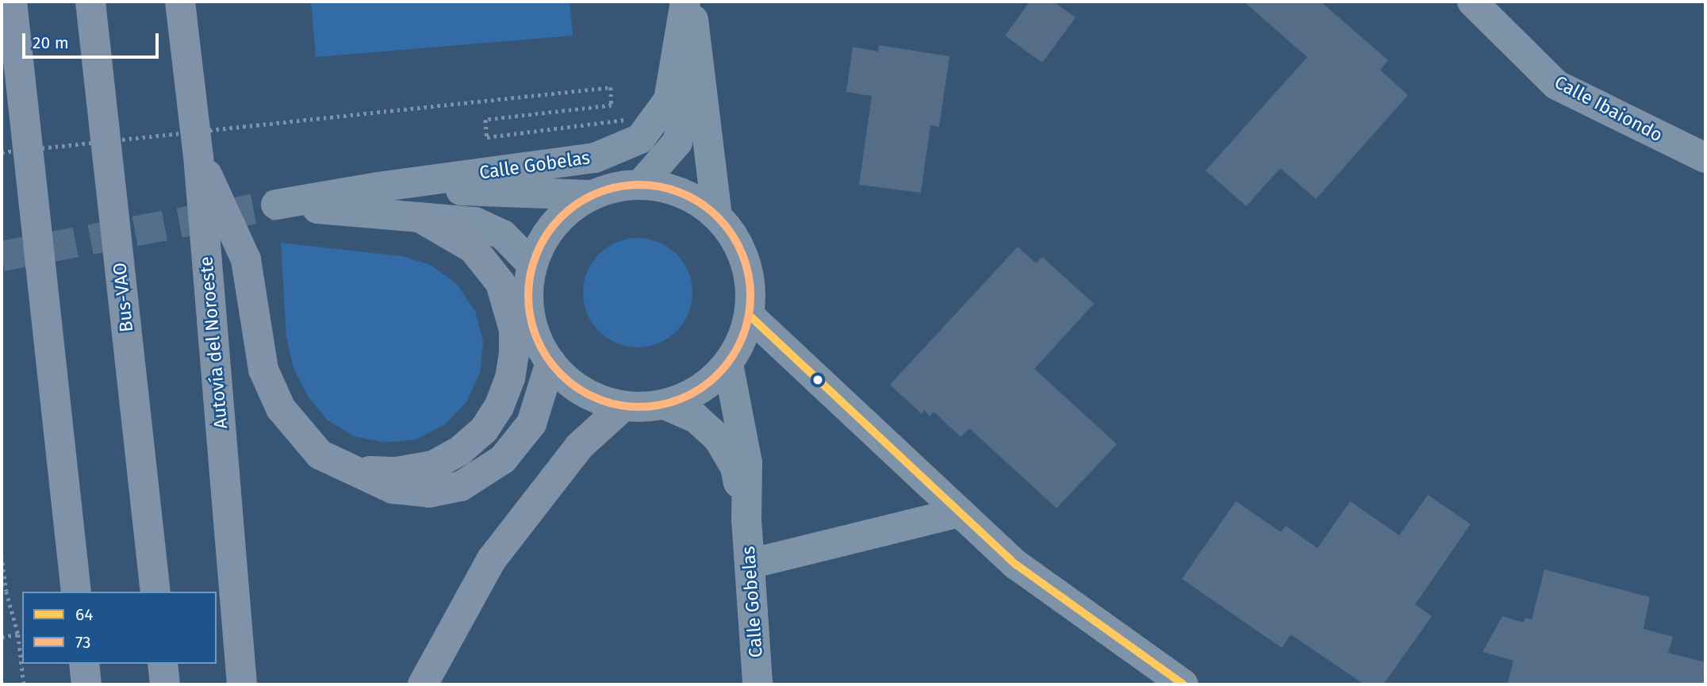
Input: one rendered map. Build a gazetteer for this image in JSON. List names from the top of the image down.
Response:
{
  "streets": {
    "highway": ["Bus-VAO", "Autovía del Noroeste"],
    "street": ["Calle Ibaiondo", "Calle Gobelas"]
  },
  "lines": ["transit line 73", "transit line 64"],
  "legend": ["64", "73"],
  "scale_bar": "20 m"
}
